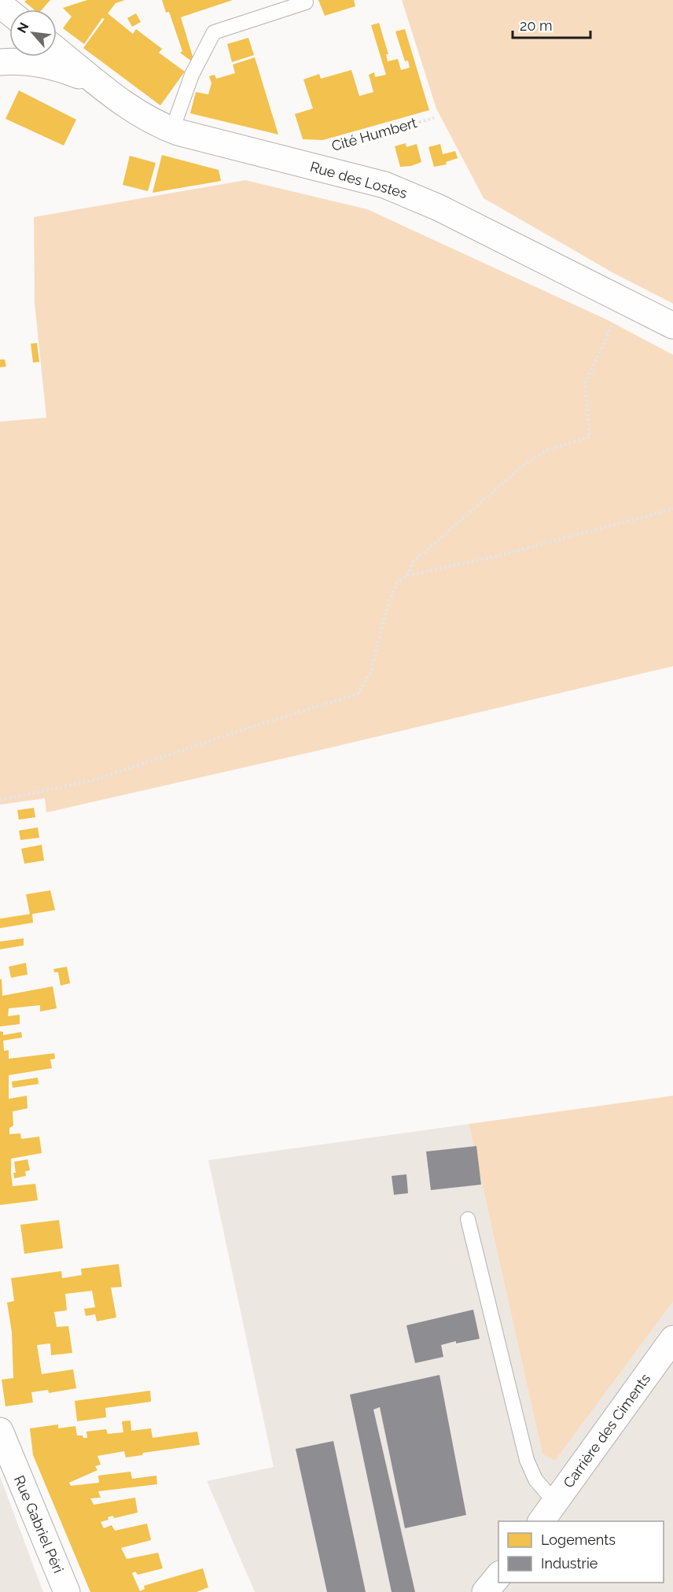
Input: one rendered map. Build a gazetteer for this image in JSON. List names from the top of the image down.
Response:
{
  "streets": {
    "street": ["Rue des Lostes", "Carrière des Ciments", "Rue Gabriel Péri"],
    "path": ["Cité Humbert"]
  },
  "legend": ["Logements", "Industrie"],
  "scale_bar": "20 m",
  "north": "top left"
}
